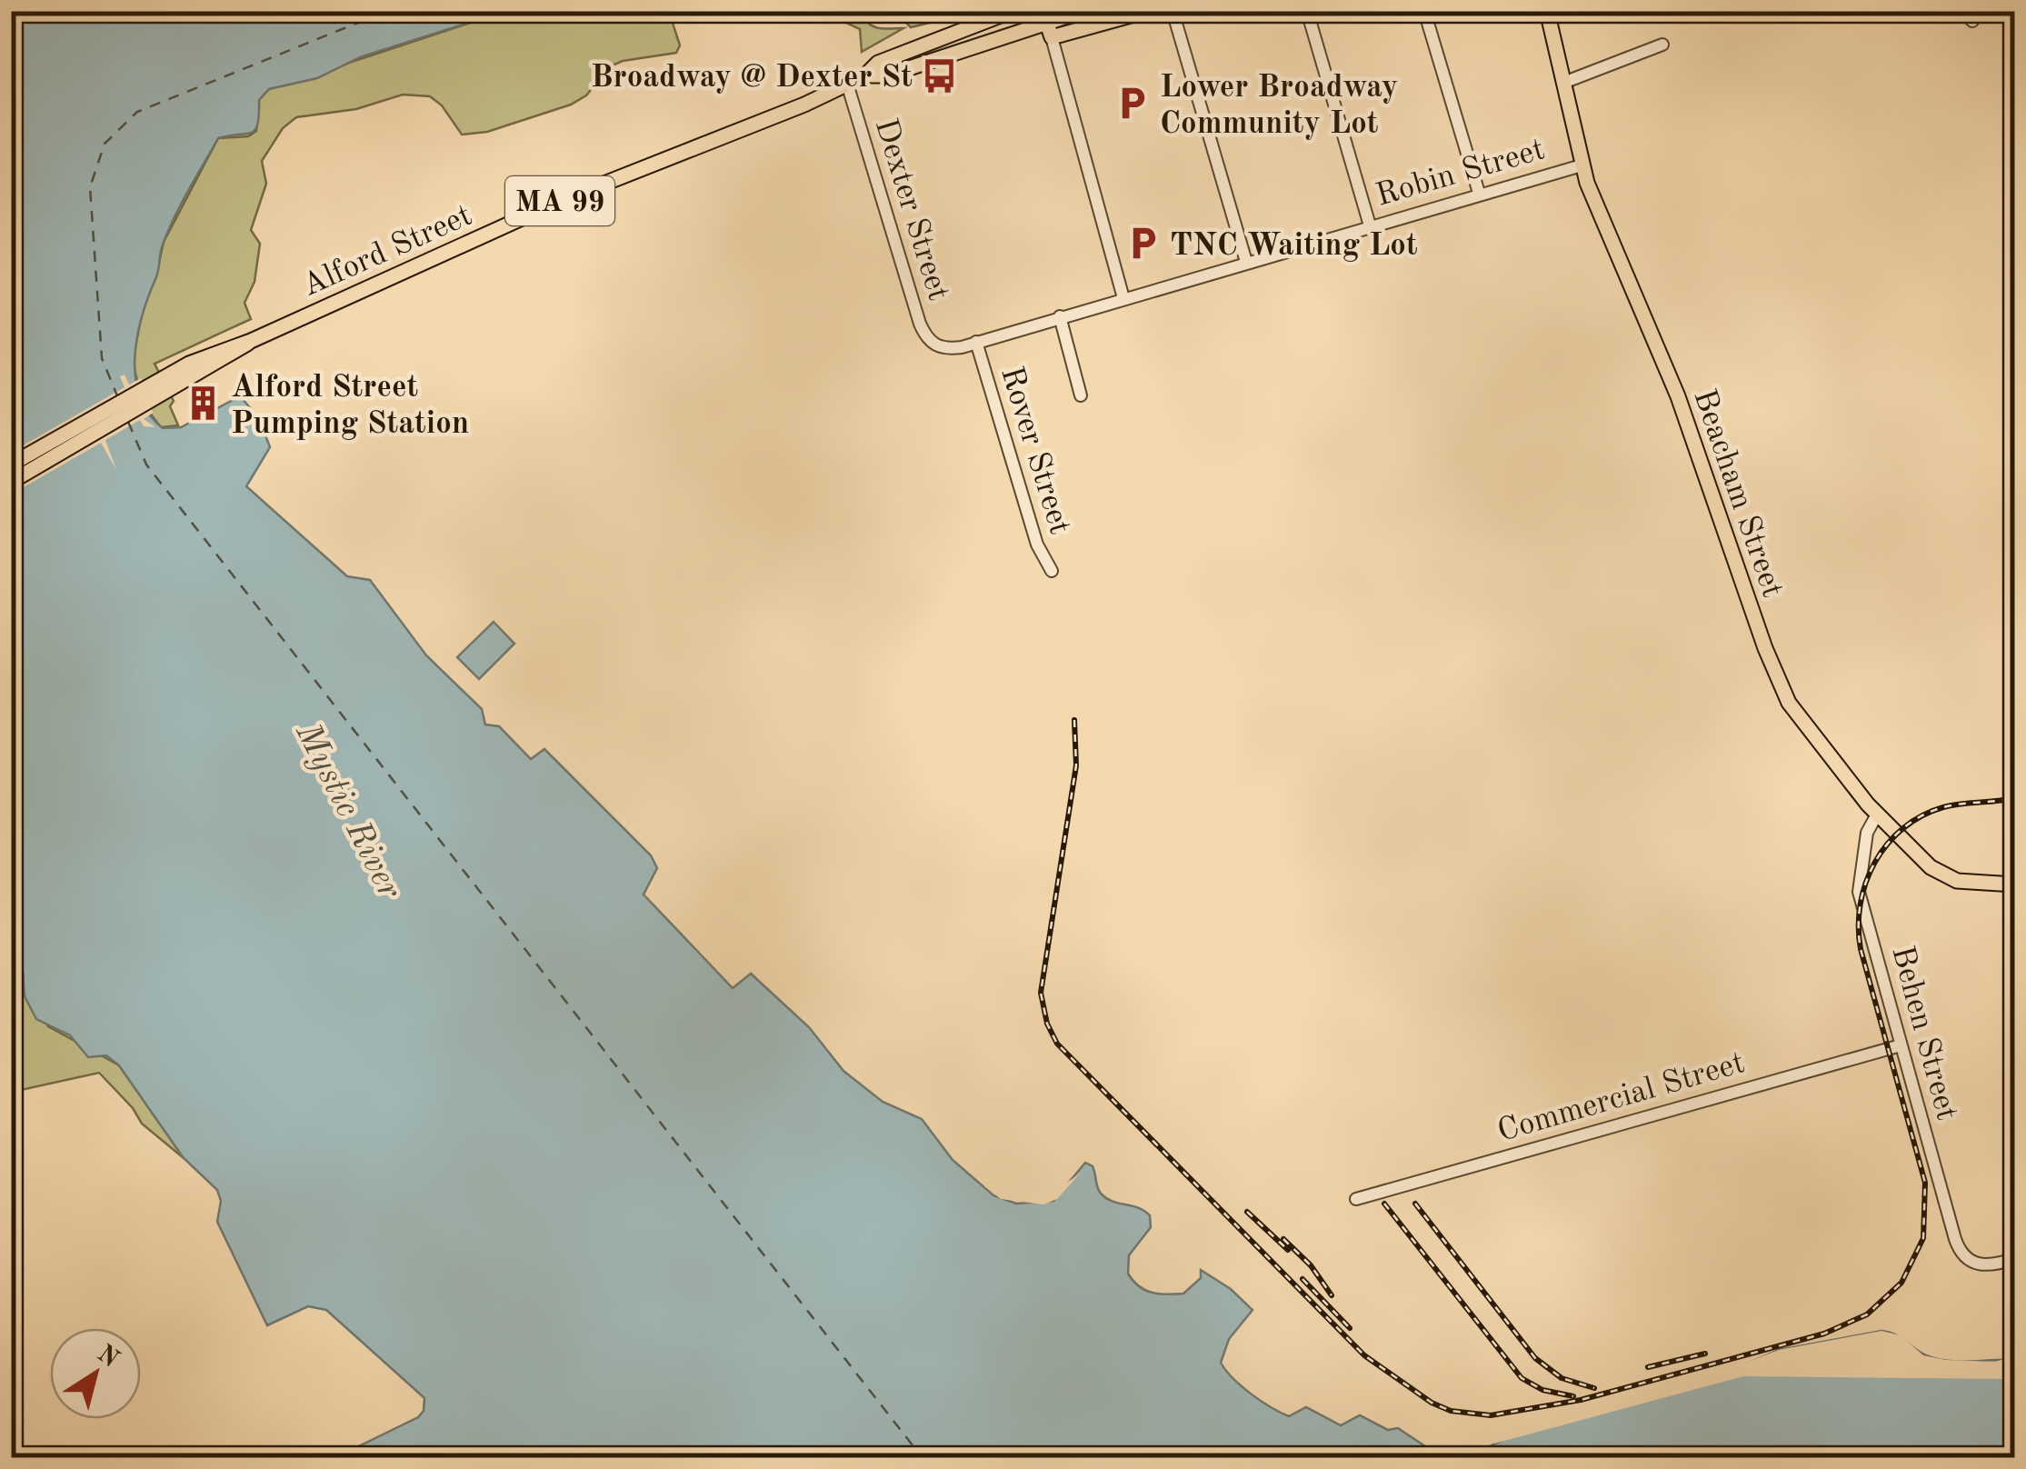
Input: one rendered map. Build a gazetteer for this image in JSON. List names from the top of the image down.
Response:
{
  "streets": {
    "main road": ["MA 99", "Alford Street", "Beacham Street"],
    "street": [
      "Robin Street",
      "Dexter Street",
      "Rover Street",
      "Behen Street",
      "Commercial Street"
    ]
  },
  "crossings": [
    ["Robin Street", "Dexter Street"],
    ["Robin Street", "Rover Street"],
    ["Robin Street", "Beacham Street"],
    ["MA 99", "Dexter Street"],
    ["MA 99", "Alford Street"],
    ["Dexter Street", "Alford Street"],
    ["Beacham Street", "Behen Street"],
    ["Behen Street", "Commercial Street"]
  ],
  "water": ["Mystic River"],
  "places": {
    "bus stop": ["Broadway @ Dexter St"],
    "parking": ["Lower Broadway Community Lot", "TNC Waiting Lot"],
    "building": ["Alford Street Pumping Station"]
  },
  "north": "top right"
}
